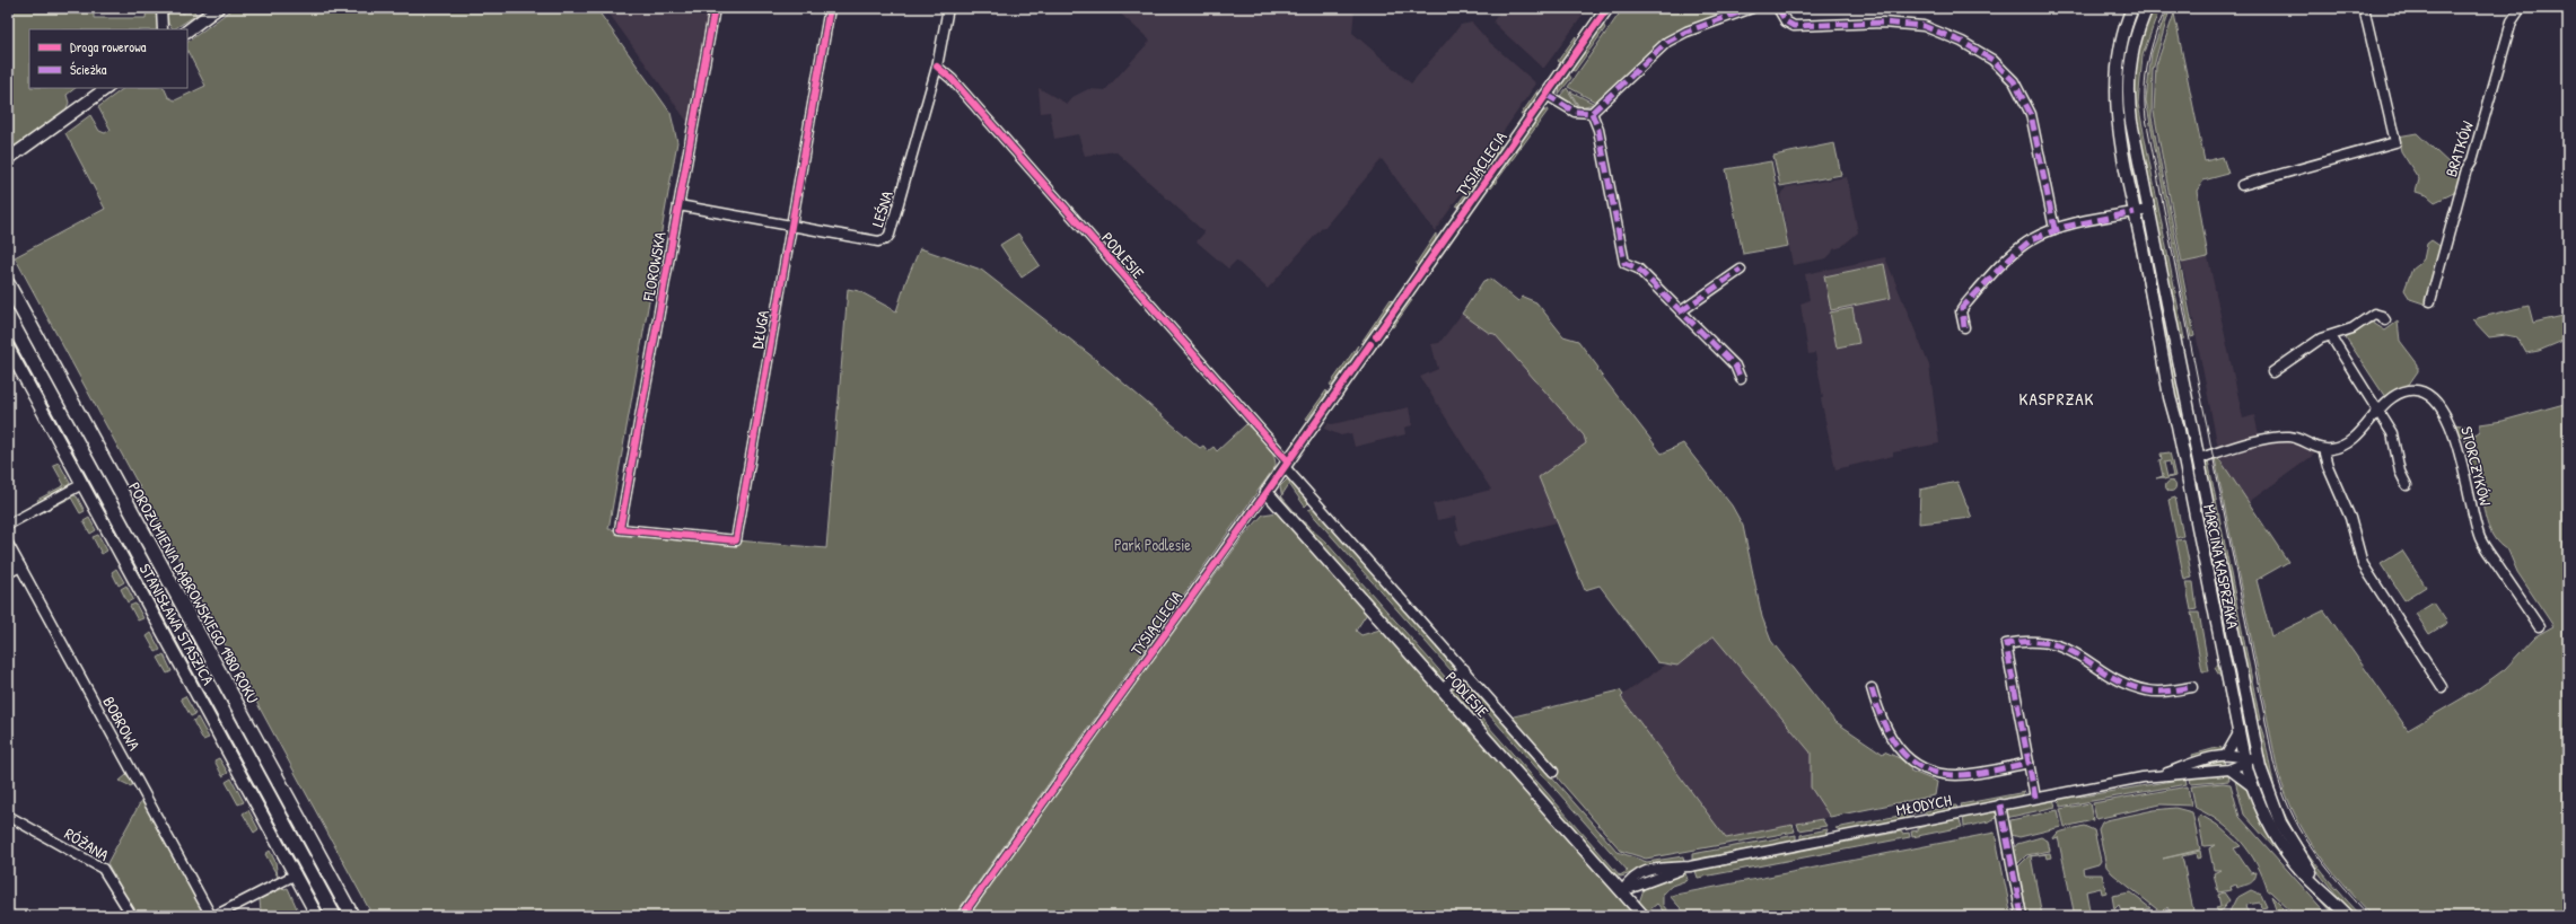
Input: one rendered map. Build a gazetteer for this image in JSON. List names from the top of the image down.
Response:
{
  "streets": {
    "main road": ["POROZUMIENIA DĄBROWSKIEGO 1980 ROKU"],
    "street": [
      "BRATKÓW",
      "TYSIĄCLECIA",
      "LEŚNA",
      "PODLESIE",
      "FLOROWSKA",
      "DŁUGA",
      "STORCZYKÓW",
      "MARCINA KASPRZAKA",
      "STANISŁAWA STASZICA",
      "BOBROWA",
      "MŁODYCH",
      "RÓŻANA"
    ]
  },
  "crossings": [
    ["TYSIĄCLECIA", "PODLESIE"],
    ["LEŚNA", "PODLESIE"],
    ["LEŚNA", "FLOROWSKA"],
    ["LEŚNA", "DŁUGA"],
    ["PODLESIE", "MŁODYCH"],
    ["FLOROWSKA", "DŁUGA"],
    ["MARCINA KASPRZAKA", "MŁODYCH"]
  ],
  "districts": ["KASPRZAK"],
  "parks": ["Park Podlesie"],
  "legend": ["Droga rowerowa", "Ścieżka"]
}
